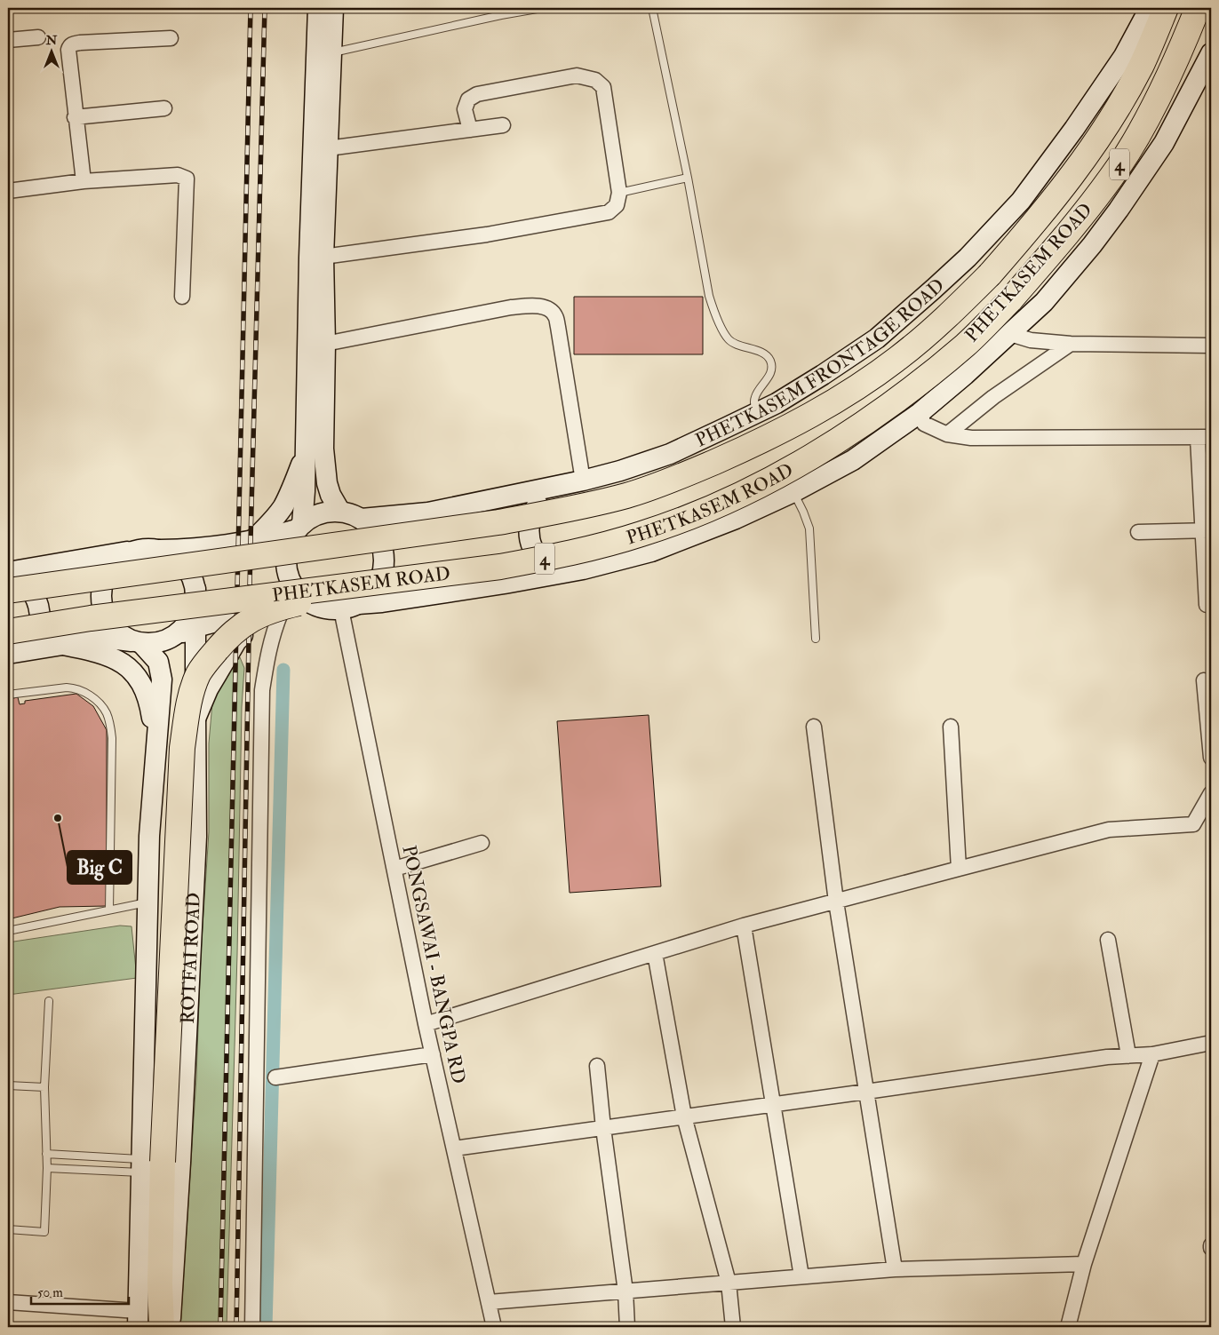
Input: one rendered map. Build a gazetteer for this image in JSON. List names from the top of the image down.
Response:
{
  "streets": {
    "highway": ["4", "PHETKASEM ROAD"],
    "main road": ["PHETKASEM FRONTAGE ROAD", "ROTFAI ROAD"],
    "street": ["PONGSAWAI - BANGPA RD"]
  },
  "crossings": [
    ["4", "PHETKASEM ROAD"],
    ["4", "PHETKASEM FRONTAGE ROAD"],
    ["4", "PONGSAWAI - BANGPA RD"],
    ["PHETKASEM ROAD", "PHETKASEM FRONTAGE ROAD"],
    ["PHETKASEM ROAD", "ROTFAI ROAD"],
    ["PHETKASEM ROAD", "PONGSAWAI - BANGPA RD"],
    ["PHETKASEM FRONTAGE ROAD", "PONGSAWAI - BANGPA RD"]
  ],
  "places": ["Big C"],
  "scale_bar": "50 m",
  "north": "top"
}
